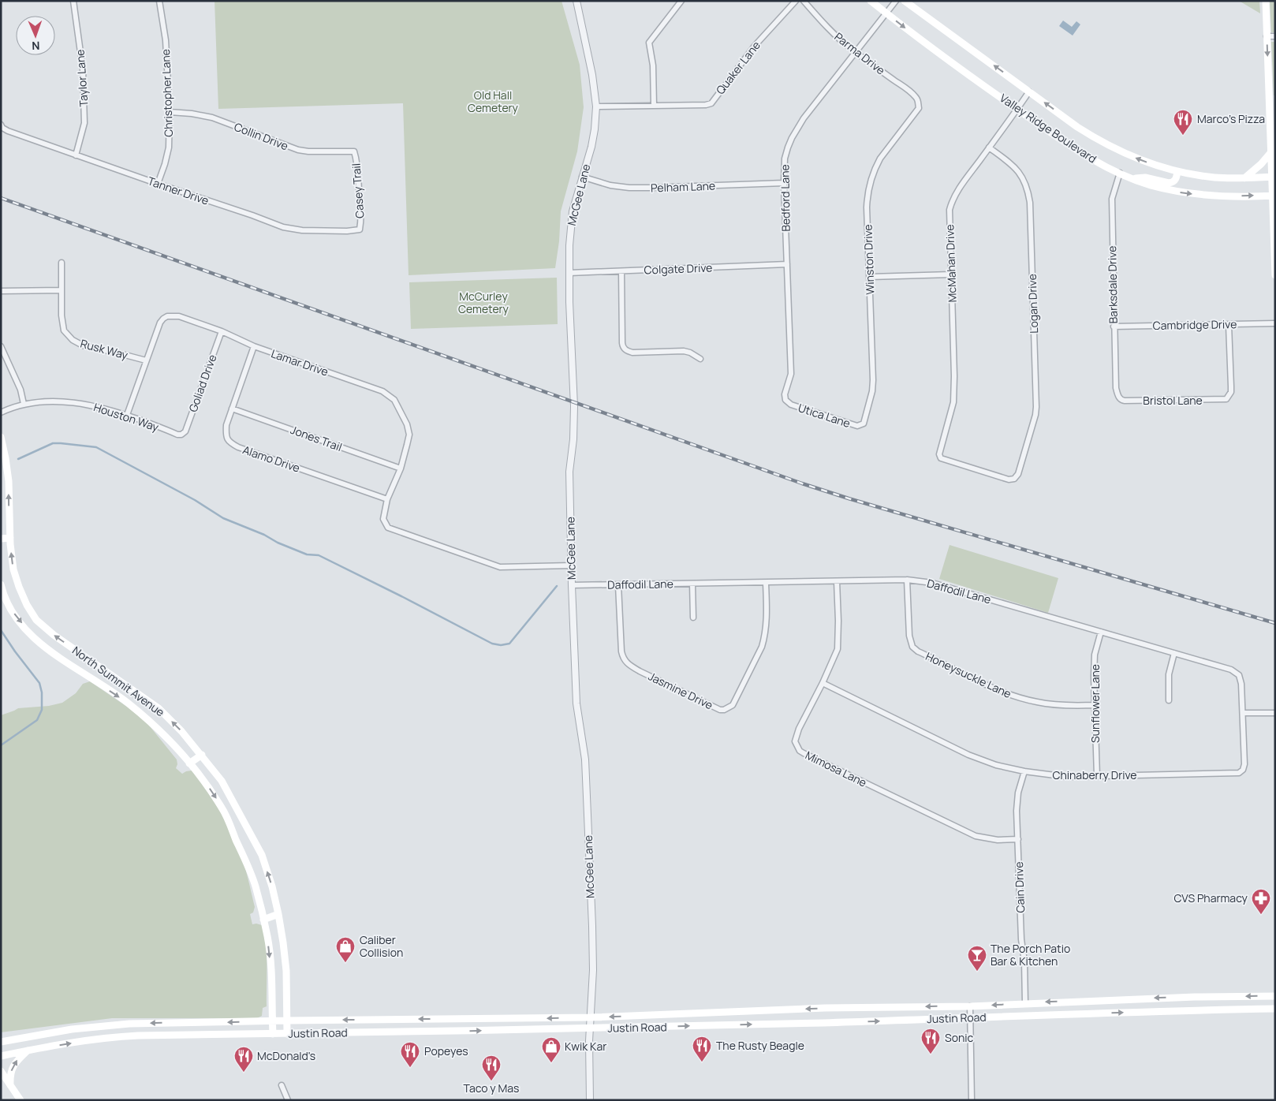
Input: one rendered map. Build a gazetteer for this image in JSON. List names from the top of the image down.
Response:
{
  "streets": {
    "main road": ["Valley Ridge Boulevard", "North Summit Avenue", "Justin Road"],
    "street": [
      "Parma Drive",
      "Quaker Lane",
      "Taylor Lane",
      "Christopher Lane",
      "Collin Drive",
      "Pelham Lane",
      "Tanner Drive",
      "Casey Trail",
      "McGee Lane",
      "Bedford Lane",
      "Winston Drive",
      "McMahan Drive",
      "Colgate Drive",
      "Barksdale Drive",
      "Logan Drive",
      "Cambridge Drive",
      "Rusk Way",
      "Lamar Drive",
      "Goliad Drive",
      "Bristol Lane",
      "Utica Lane",
      "Houston Way",
      "Jones Trail",
      "Alamo Drive",
      "Daffodil Lane",
      "Honeysuckle Lane",
      "Jasmine Drive",
      "Sunflower Lane",
      "Mimosa Lane",
      "Chinaberry Drive",
      "Cain Drive"
    ]
  },
  "crossings": [
    ["Parma Drive", "Bedford Lane"],
    ["Parma Drive", "Winston Drive"],
    ["Quaker Lane", "McGee Lane"],
    ["Taylor Lane", "Tanner Drive"],
    ["Christopher Lane", "Collin Drive"],
    ["Christopher Lane", "Tanner Drive"],
    ["Valley Ridge Boulevard", "Bedford Lane"],
    ["Valley Ridge Boulevard", "McMahan Drive"],
    ["Valley Ridge Boulevard", "Barksdale Drive"],
    ["Collin Drive", "Casey Trail"],
    ["Pelham Lane", "McGee Lane"],
    ["Pelham Lane", "Bedford Lane"],
    ["Tanner Drive", "Casey Trail"],
    ["McGee Lane", "Colgate Drive"],
    ["McGee Lane", "Lamar Drive"],
    ["McGee Lane", "Daffodil Lane"],
    ["McGee Lane", "Justin Road"],
    ["Bedford Lane", "Colgate Drive"],
    ["Bedford Lane", "Utica Lane"],
    ["Winston Drive", "Utica Lane"],
    ["McMahan Drive", "Logan Drive"],
    ["Barksdale Drive", "Cambridge Drive"],
    ["Barksdale Drive", "Bristol Lane"],
    ["Cambridge Drive", "Bristol Lane"],
    ["Rusk Way", "Lamar Drive"],
    ["Lamar Drive", "Goliad Drive"],
    ["Lamar Drive", "Houston Way"],
    ["Lamar Drive", "Jones Trail"],
    ["Lamar Drive", "Alamo Drive"],
    ["Goliad Drive", "Houston Way"],
    ["Jones Trail", "Alamo Drive"],
    ["Daffodil Lane", "Honeysuckle Lane"],
    ["Daffodil Lane", "Jasmine Drive"],
    ["Daffodil Lane", "Sunflower Lane"],
    ["Daffodil Lane", "Mimosa Lane"],
    ["Daffodil Lane", "Chinaberry Drive"],
    ["Honeysuckle Lane", "Sunflower Lane"],
    ["North Summit Avenue", "Justin Road"],
    ["Sunflower Lane", "Chinaberry Drive"],
    ["Mimosa Lane", "Chinaberry Drive"],
    ["Mimosa Lane", "Cain Drive"],
    ["Chinaberry Drive", "Cain Drive"],
    ["Cain Drive", "Justin Road"]
  ],
  "parks": ["Old Hall Cemetery", "McCurley Cemetery"],
  "places": {
    "restaurant": [
      "Marco's Pizza",
      "Sonic",
      "The Rusty Beagle",
      "Popeyes",
      "McDonald's",
      "Taco y Mas"
    ],
    "pharmacy": ["CVS Pharmacy"],
    "shop": ["Caliber Collision", "Kwik Kar"],
    "bar": ["The Porch Patio Bar & Kitchen"]
  },
  "north": "bottom"
}
